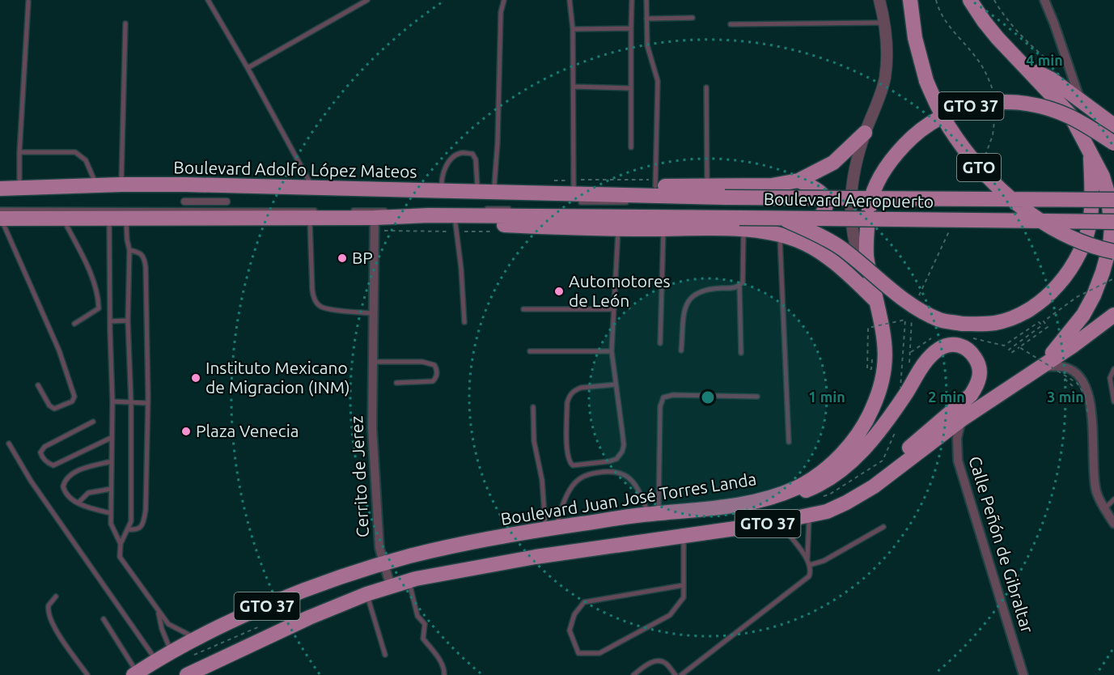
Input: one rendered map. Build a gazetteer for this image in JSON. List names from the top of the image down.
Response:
{
  "streets": {
    "main road": [
      "GTO 37",
      "GTO",
      "Boulevard Adolfo López Mateos",
      "Boulevard Aeropuerto",
      "Boulevard Juan José Torres Landa"
    ],
    "street": ["Cerrito de Jerez", "Calle Peñón de Gibraltar"]
  },
  "crossings": [
    ["GTO 37", "Cerrito de Jerez"],
    ["GTO 37", "Calle Peñón de Gibraltar"],
    ["Boulevard Adolfo López Mateos", "Boulevard Aeropuerto"],
    ["Cerrito de Jerez", "Boulevard Juan José Torres Landa"]
  ],
  "places": [
    "BP",
    "Automotores de León",
    "Instituto Mexicano de Migracion (INM)",
    "Plaza Venecia"
  ],
  "rings": [
    "4 min",
    "1 min",
    "2 min",
    "3 min"
  ]
}
